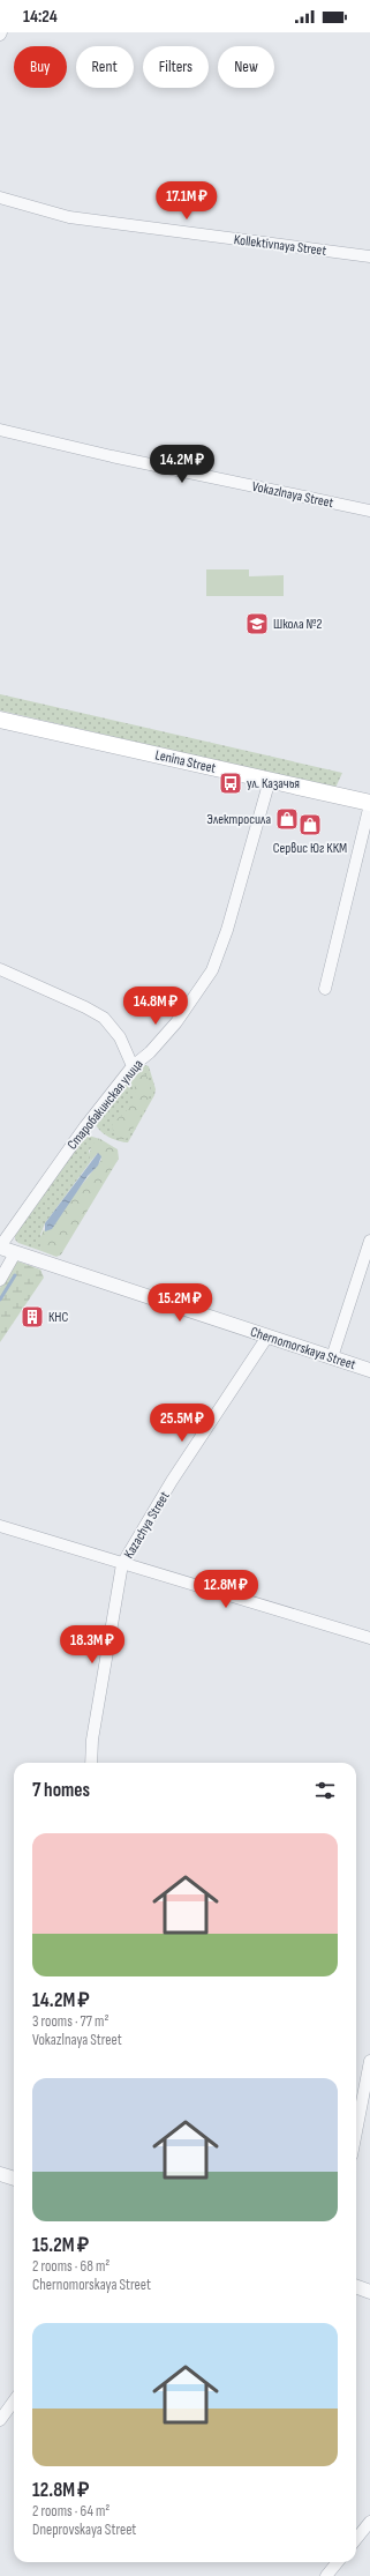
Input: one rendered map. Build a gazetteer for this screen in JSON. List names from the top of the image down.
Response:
{
  "streets": {
    "main road": ["Lenina Street"],
    "street": [
      "Kollektivnaya Street",
      "Vokazlnaya Street",
      "Старобакинская улица",
      "Chernomorskaya Street",
      "Kazachya Street"
    ]
  },
  "crossings": [
    ["Lenina Street", "Старобакинская улица"],
    ["Старобакинская улица", "Chernomorskaya Street"],
    ["Chernomorskaya Street", "Kazachya Street"]
  ],
  "places": {
    "school or university": ["Школа №2"],
    "bus stop": ["ул. Казачья"],
    "shop": ["Электросила", "Сервис Юг ККМ"],
    "building": ["КНС"]
  },
  "page": {
    "status": "14:24",
    "chip": [
      "Buy",
      "Rent",
      "Filters",
      "New"
    ],
    "price": [
      "17.1M ₽",
      "14.2M ₽",
      "14.8M ₽",
      "15.2M ₽",
      "25.5M ₽",
      "12.8M ₽",
      "18.3M ₽"
    ],
    "heading": "7 homes",
    "list": [
      {
        "name": "14.2M ₽",
        "note": "3 rooms · 77 m² · Vokazlnaya Street"
      },
      {
        "name": "15.2M ₽",
        "note": "2 rooms · 68 m² · Chernomorskaya Street"
      },
      {
        "name": "12.8M ₽",
        "note": "2 rooms · 64 m² · Dneprovskaya Street"
      }
    ]
  }
}
